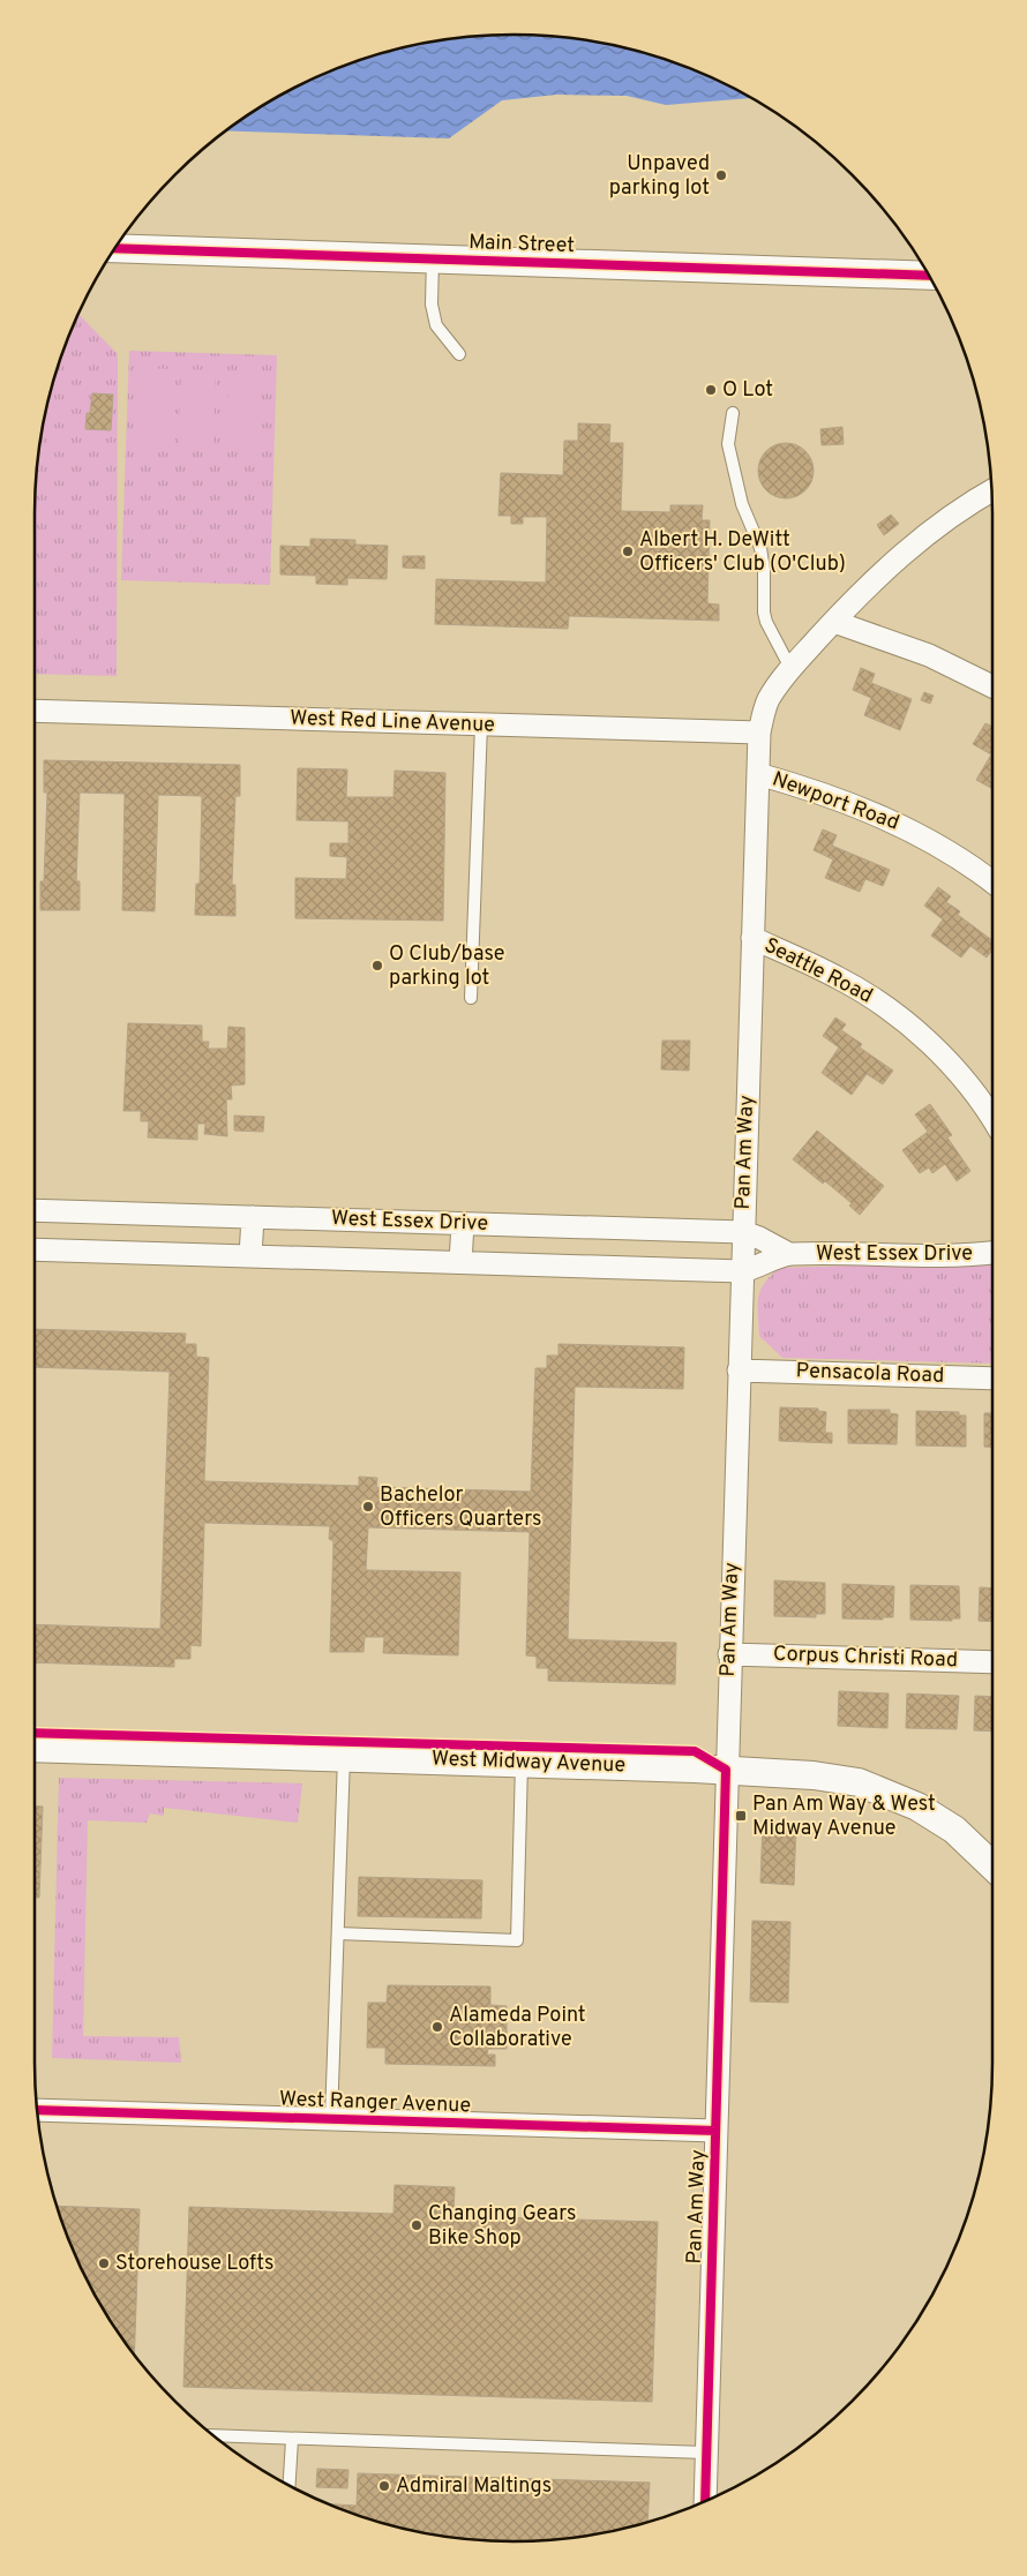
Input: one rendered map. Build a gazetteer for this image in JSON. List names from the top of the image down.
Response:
{
  "streets": {
    "street": [
      "Main Street",
      "West Red Line Avenue",
      "Newport Road",
      "Seattle Road",
      "Pan Am Way",
      "West Essex Drive",
      "Pensacola Road",
      "Corpus Christi Road",
      "West Midway Avenue",
      "West Ranger Avenue"
    ]
  },
  "crossings": [
    ["West Red Line Avenue", "Pan Am Way"],
    ["Newport Road", "Pan Am Way"],
    ["Seattle Road", "Pan Am Way"],
    ["Pan Am Way", "West Essex Drive"],
    ["Pan Am Way", "Pensacola Road"],
    ["Pan Am Way", "Corpus Christi Road"],
    ["Pan Am Way", "West Midway Avenue"],
    ["Pan Am Way", "West Ranger Avenue"]
  ],
  "places": {
    "other": [
      "Unpaved parking lot",
      "O Lot",
      "Albert H. DeWitt Officers' Club (O'Club)",
      "O Club/base parking lot",
      "Bachelor Officers Quarters",
      "Alameda Point Collaborative",
      "Changing Gears Bike Shop",
      "Storehouse Lofts",
      "Admiral Maltings"
    ],
    "transit": ["Pan Am Way & West Midway Avenue"]
  }
}
